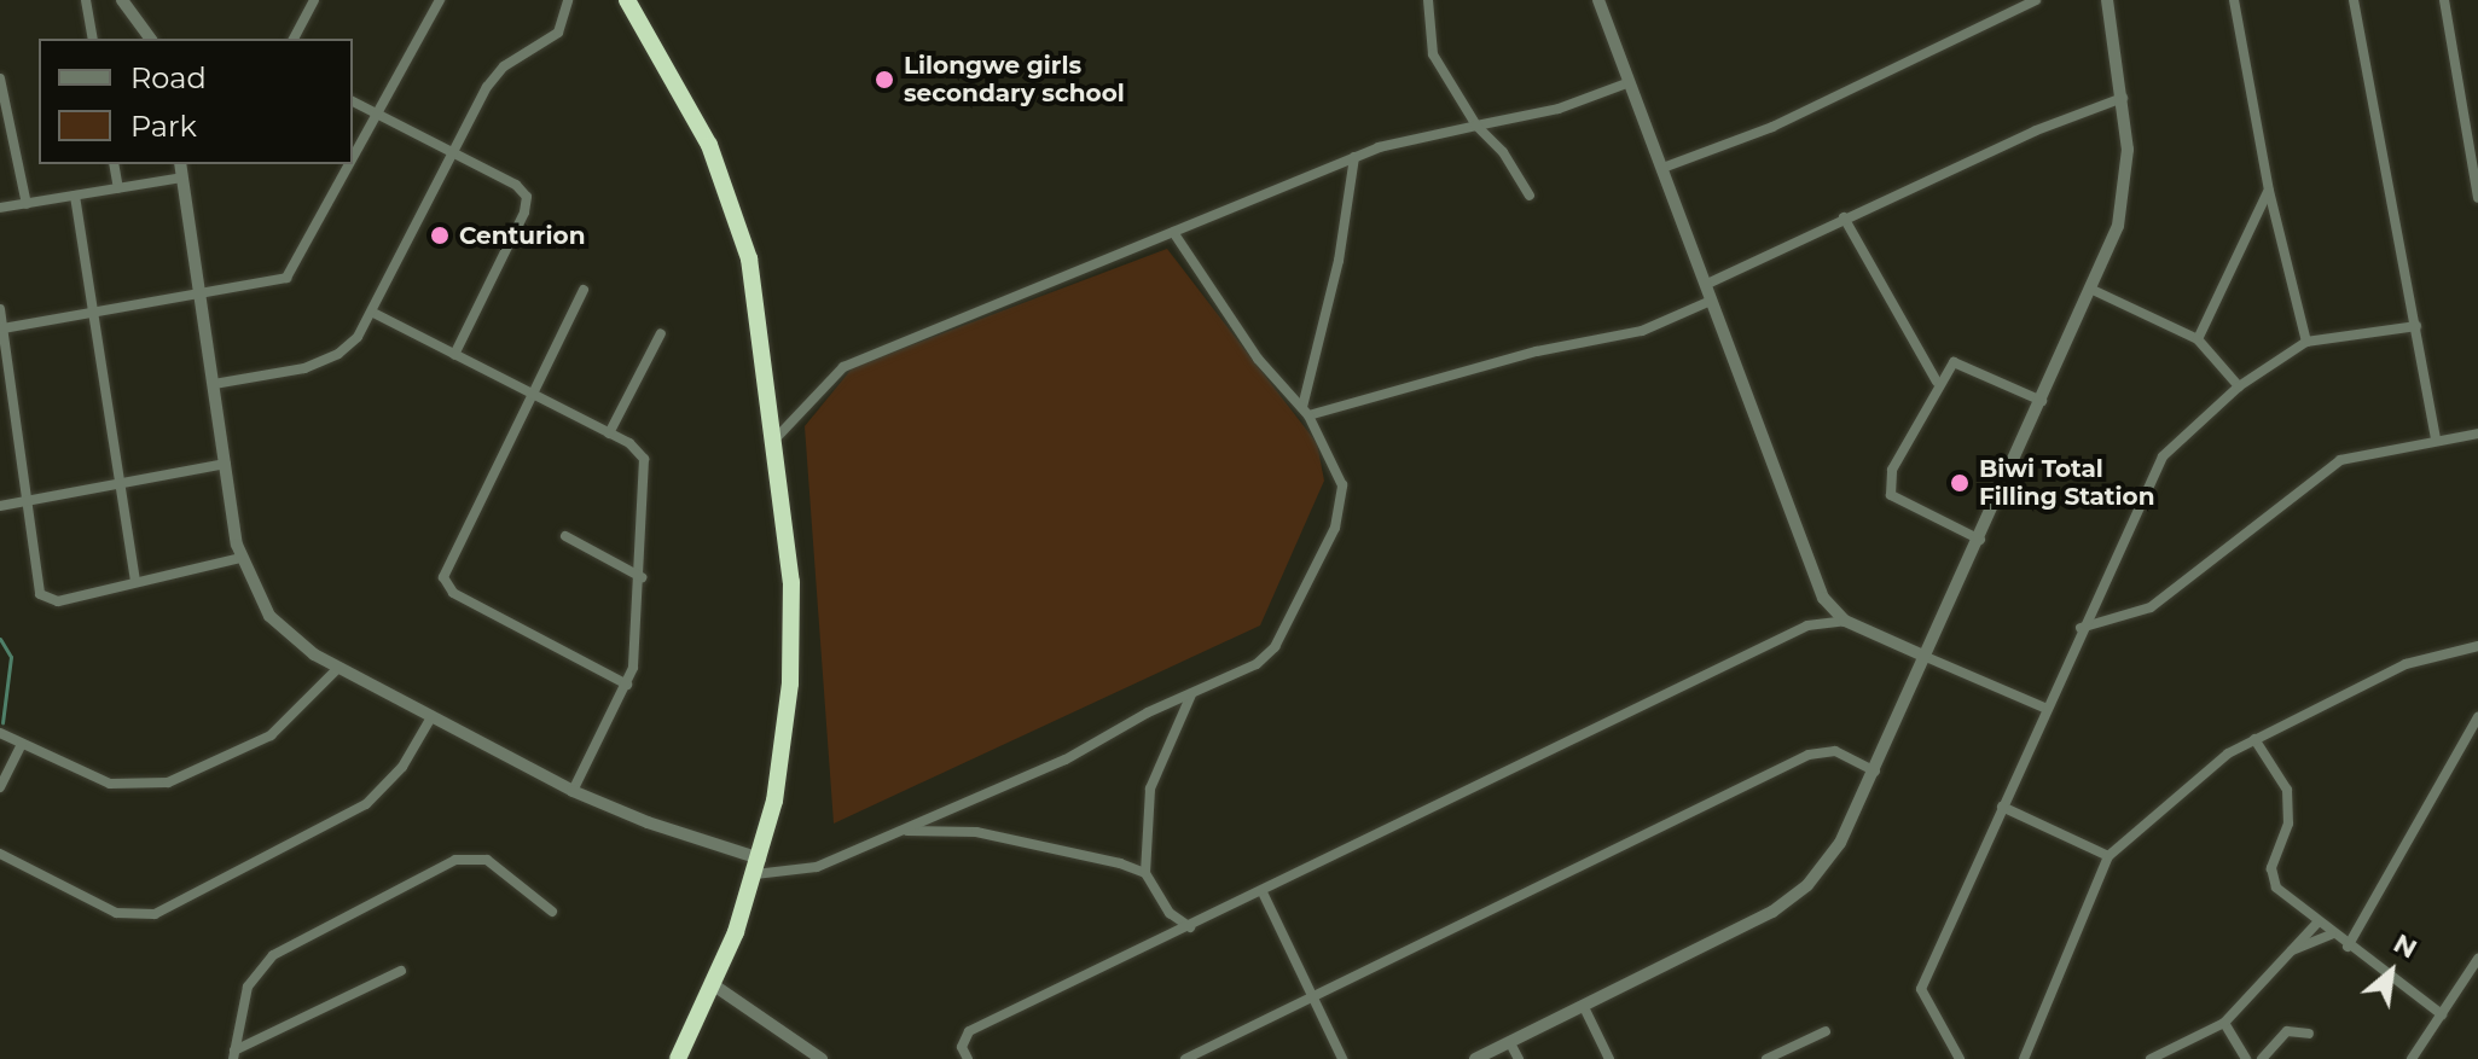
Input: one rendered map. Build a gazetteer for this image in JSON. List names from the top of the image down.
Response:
{
  "places": ["Lilongwe girls secondary school", "Centurion", "Biwi Total Filling Station"],
  "legend": ["Road", "Park"],
  "north": "top right"
}
